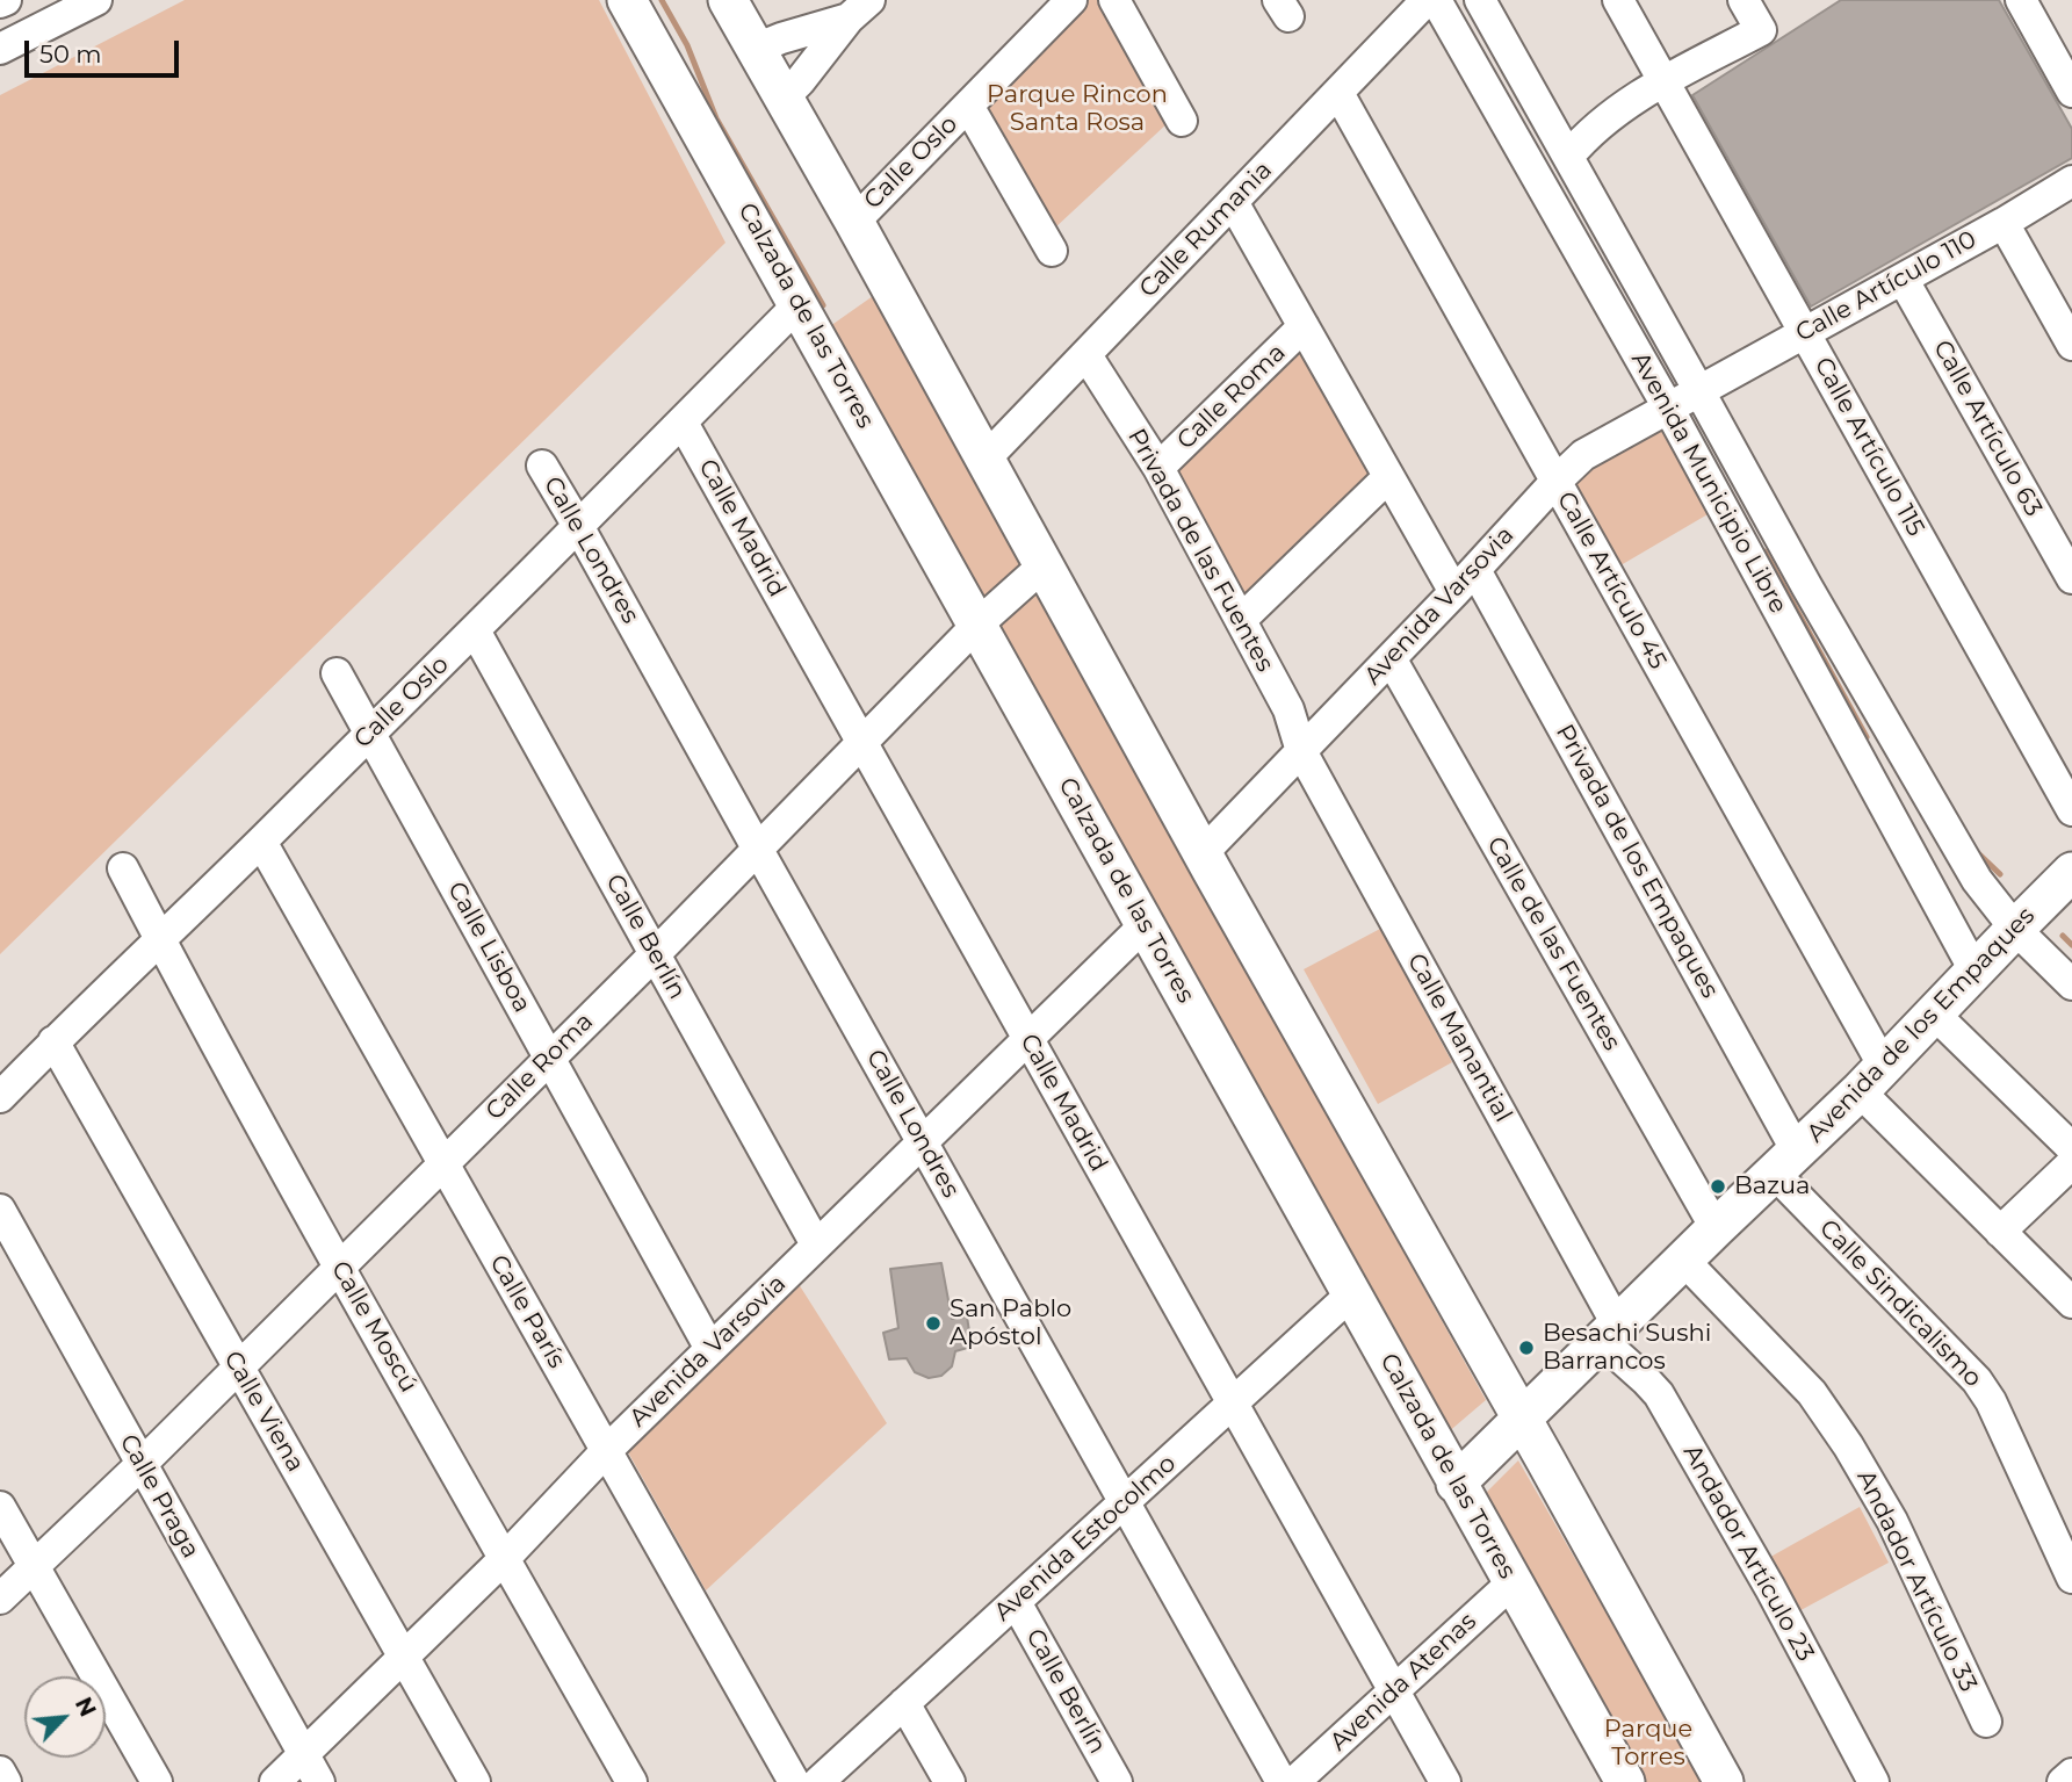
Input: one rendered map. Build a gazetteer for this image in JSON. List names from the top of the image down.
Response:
{
  "streets": {
    "main road": ["Calzada de las Torres", "Avenida de los Empaques"],
    "street": [
      "Calle Oslo",
      "Calle Rumania",
      "Calle Artículo 110",
      "Calle Roma",
      "Calle Artículo 63",
      "Calle Artículo 115",
      "Avenida Municipio Libre",
      "Calle Madrid",
      "Calle Londres",
      "Privada de las Fuentes",
      "Calle Artículo 45",
      "Avenida Varsovia",
      "Privada de los Empaques",
      "Calle Berlín",
      "Calle de las Fuentes",
      "Calle Lisboa",
      "Calle Manantial",
      "Calle Sindicalismo",
      "Calle París",
      "Calle Moscú",
      "Calle Viena",
      "Calle Praga",
      "Avenida Estocolmo",
      "Andador Artículo 23",
      "Andador Artículo 33",
      "Avenida Atenas"
    ]
  },
  "crossings": [
    ["Calle Oslo", "Calzada de las Torres"],
    ["Calle Oslo", "Calle Madrid"],
    ["Calle Oslo", "Calle Londres"],
    ["Calle Oslo", "Calle Berlín"],
    ["Calle Oslo", "Calle Lisboa"],
    ["Calle Oslo", "Calle París"],
    ["Calle Oslo", "Calle Moscú"],
    ["Calle Oslo", "Calle Viena"],
    ["Calle Rumania", "Privada de las Fuentes"],
    ["Calle Rumania", "Calle Artículo 45"],
    ["Calle Rumania", "Privada de los Empaques"],
    ["Calle Artículo 110", "Calle Artículo 63"],
    ["Calle Artículo 110", "Calle Artículo 115"],
    ["Calle Artículo 110", "Avenida Municipio Libre"],
    ["Calle Artículo 110", "Avenida Varsovia"],
    ["Calzada de las Torres", "Calle Roma"],
    ["Calzada de las Torres", "Avenida Varsovia"],
    ["Calzada de las Torres", "Avenida de los Empaques"],
    ["Calzada de las Torres", "Avenida Estocolmo"],
    ["Calzada de las Torres", "Avenida Atenas"],
    ["Calle Roma", "Calle Madrid"],
    ["Calle Roma", "Calle Londres"],
    ["Calle Roma", "Privada de las Fuentes"],
    ["Calle Roma", "Privada de los Empaques"],
    ["Calle Roma", "Calle Berlín"],
    ["Calle Roma", "Calle Lisboa"],
    ["Calle Roma", "Calle París"],
    ["Calle Roma", "Calle Moscú"],
    ["Calle Roma", "Calle Viena"],
    ["Calle Roma", "Calle Praga"],
    ["Avenida Municipio Libre", "Avenida Varsovia"],
    ["Avenida Municipio Libre", "Avenida de los Empaques"],
    ["Calle Madrid", "Avenida Varsovia"],
    ["Calle Madrid", "Avenida Estocolmo"],
    ["Calle Madrid", "Avenida Atenas"],
    ["Calle Londres", "Avenida Varsovia"],
    ["Calle Londres", "Avenida Estocolmo"],
    ["Privada de las Fuentes", "Avenida Varsovia"],
    ["Privada de las Fuentes", "Calle Manantial"],
    ["Calle Artículo 45", "Avenida Varsovia"],
    ["Calle Artículo 45", "Avenida de los Empaques"],
    ["Avenida Varsovia", "Privada de los Empaques"],
    ["Avenida Varsovia", "Calle Berlín"],
    ["Avenida Varsovia", "Calle de las Fuentes"],
    ["Avenida Varsovia", "Calle Lisboa"],
    ["Avenida Varsovia", "Calle Manantial"],
    ["Avenida Varsovia", "Calle París"],
    ["Avenida Varsovia", "Calle Moscú"],
    ["Avenida Varsovia", "Calle Viena"],
    ["Avenida Varsovia", "Calle Praga"],
    ["Privada de los Empaques", "Avenida de los Empaques"],
    ["Privada de los Empaques", "Calle Sindicalismo"],
    ["Calle Berlín", "Avenida Estocolmo"],
    ["Calle de las Fuentes", "Avenida de los Empaques"],
    ["Avenida de los Empaques", "Calle Manantial"],
    ["Avenida de los Empaques", "Calle Sindicalismo"],
    ["Avenida de los Empaques", "Andador Artículo 23"],
    ["Avenida de los Empaques", "Andador Artículo 33"],
    ["Calle Manantial", "Andador Artículo 23"]
  ],
  "parks": ["Parque Rincon Santa Rosa", "Parque Torres"],
  "places": ["Bazua", "San Pablo Apóstol", "Besachi Sushi Barrancos"],
  "scale_bar": "50 m",
  "north": "top right"
}
